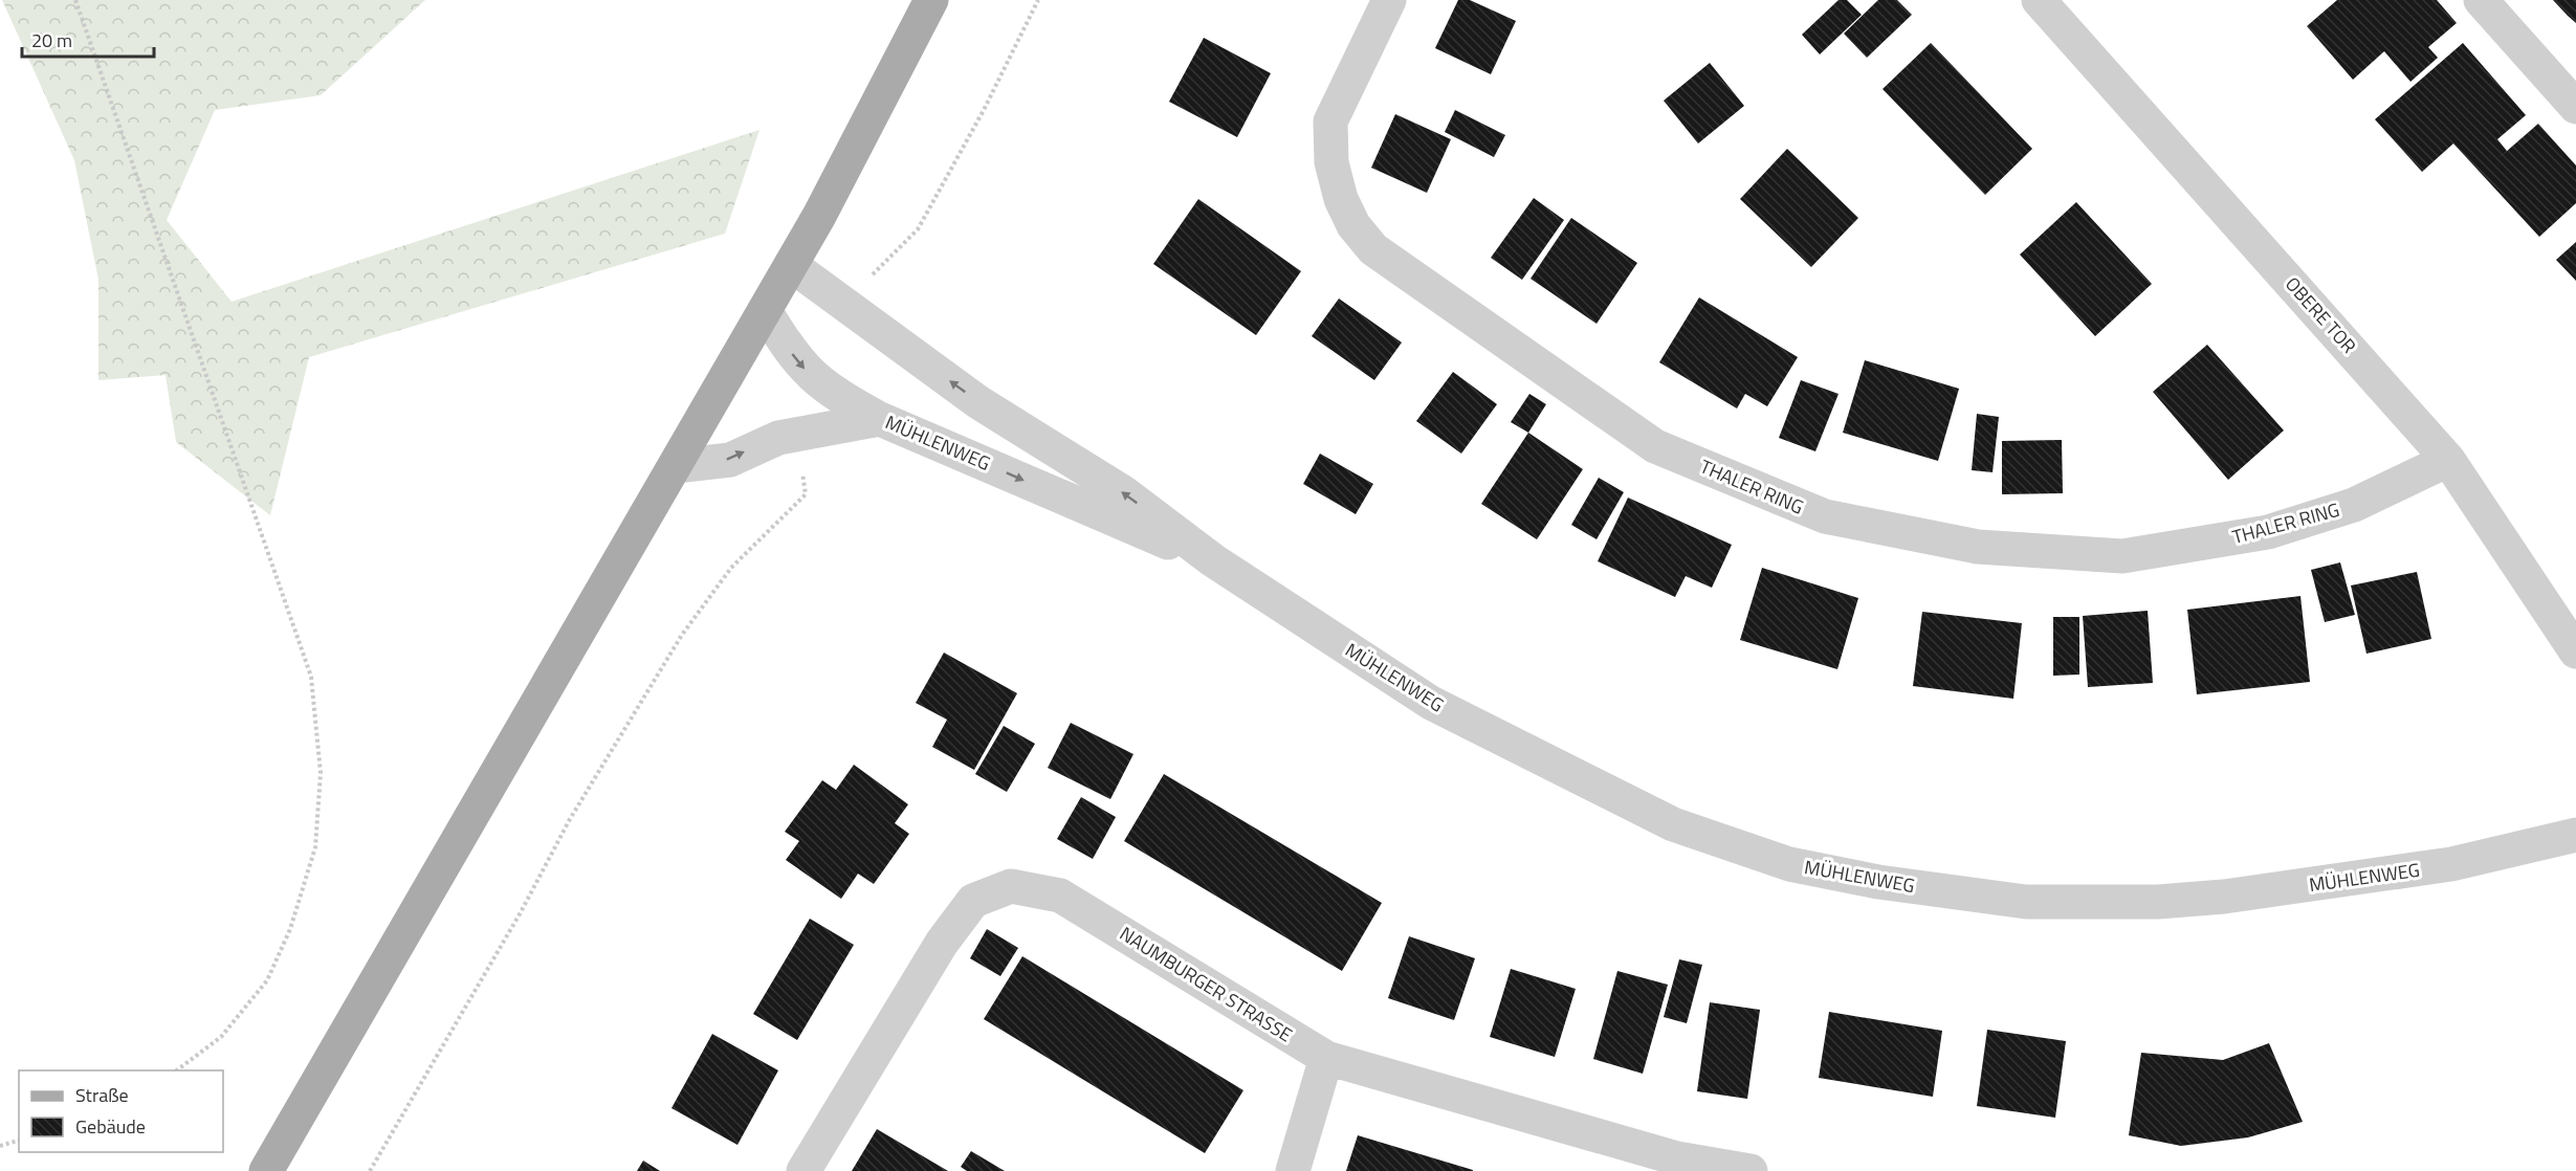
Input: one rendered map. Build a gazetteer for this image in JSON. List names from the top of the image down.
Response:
{
  "streets": {
    "street": [
      "OBERE TOR",
      "MÜHLENWEG",
      "THALER RING",
      "NAUMBURGER STRASSE"
    ]
  },
  "crossings": [
    ["OBERE TOR", "THALER RING"]
  ],
  "legend": ["Straße", "Gebäude"],
  "scale_bar": "20 m"
}
